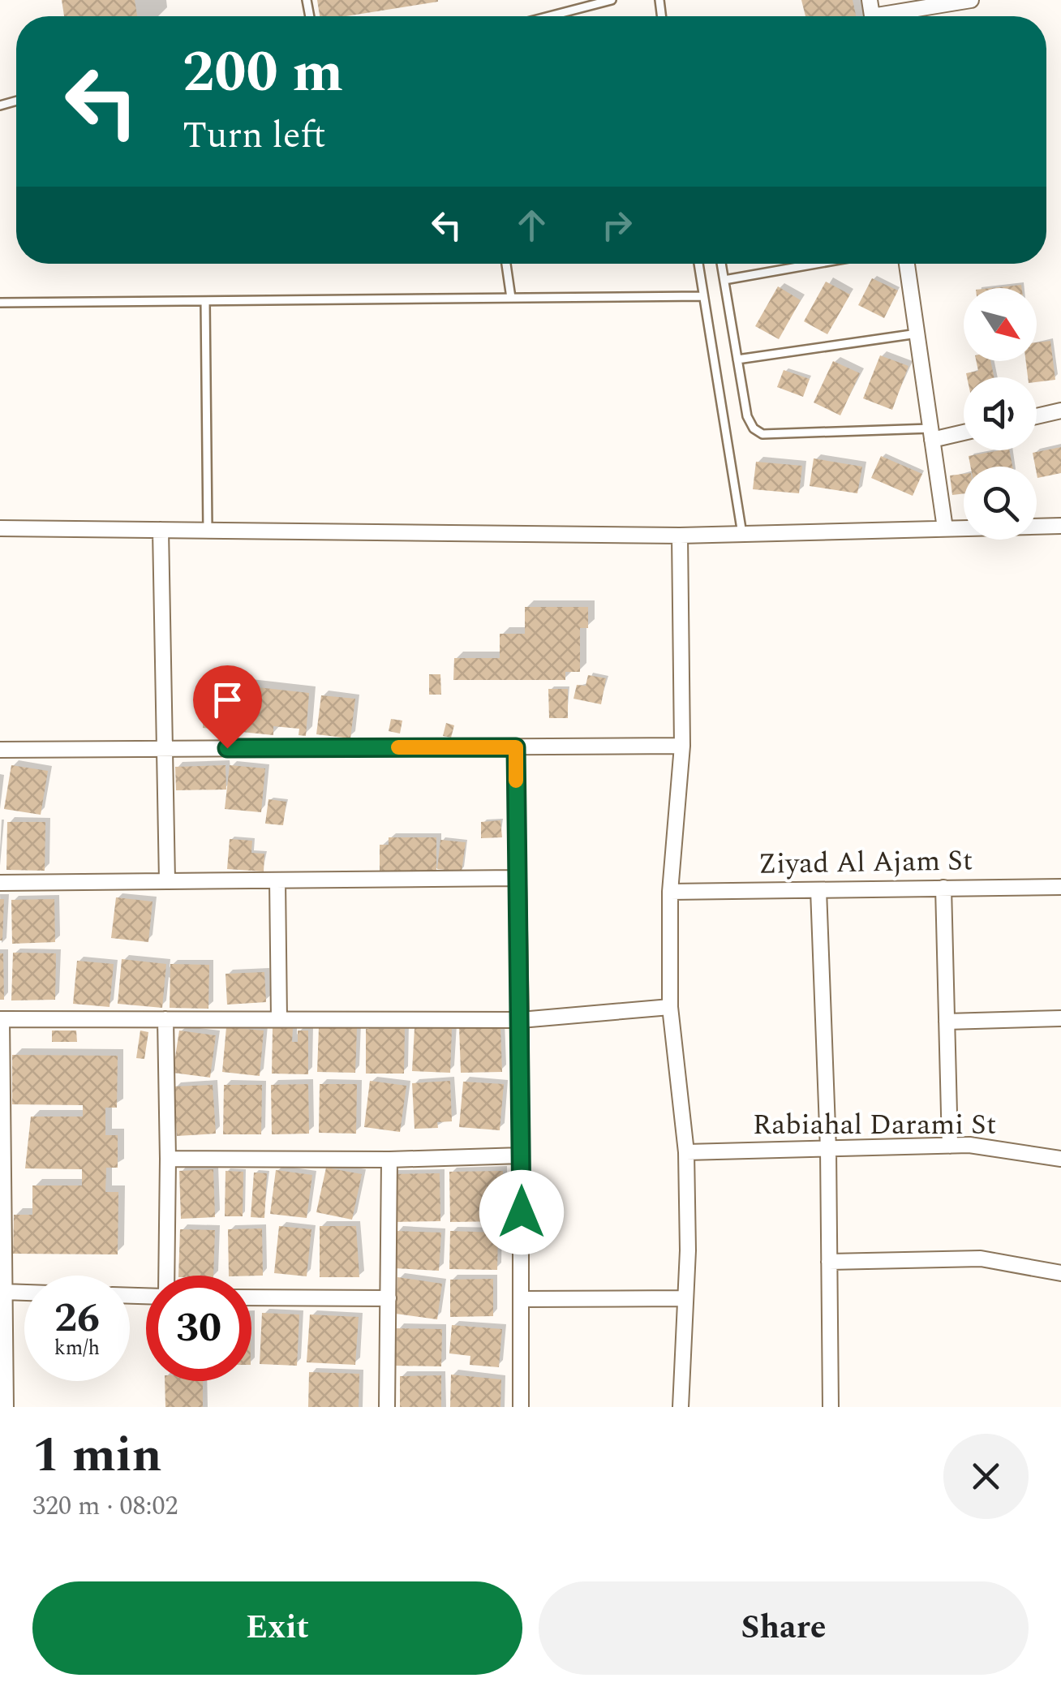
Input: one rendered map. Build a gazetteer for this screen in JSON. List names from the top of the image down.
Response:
{
  "streets": {
    "street": ["Ziyad Al Ajam St", "Rabiahal Darami St"]
  },
  "north": "bottom right",
  "page": {
    "turn": ["200 m", "Turn left"],
    "speed": "26 km/h",
    "limit": "30",
    "heading": ["1 min", "320 m · 08:02"],
    "buttons": ["Exit", "Share"]
  }
}
